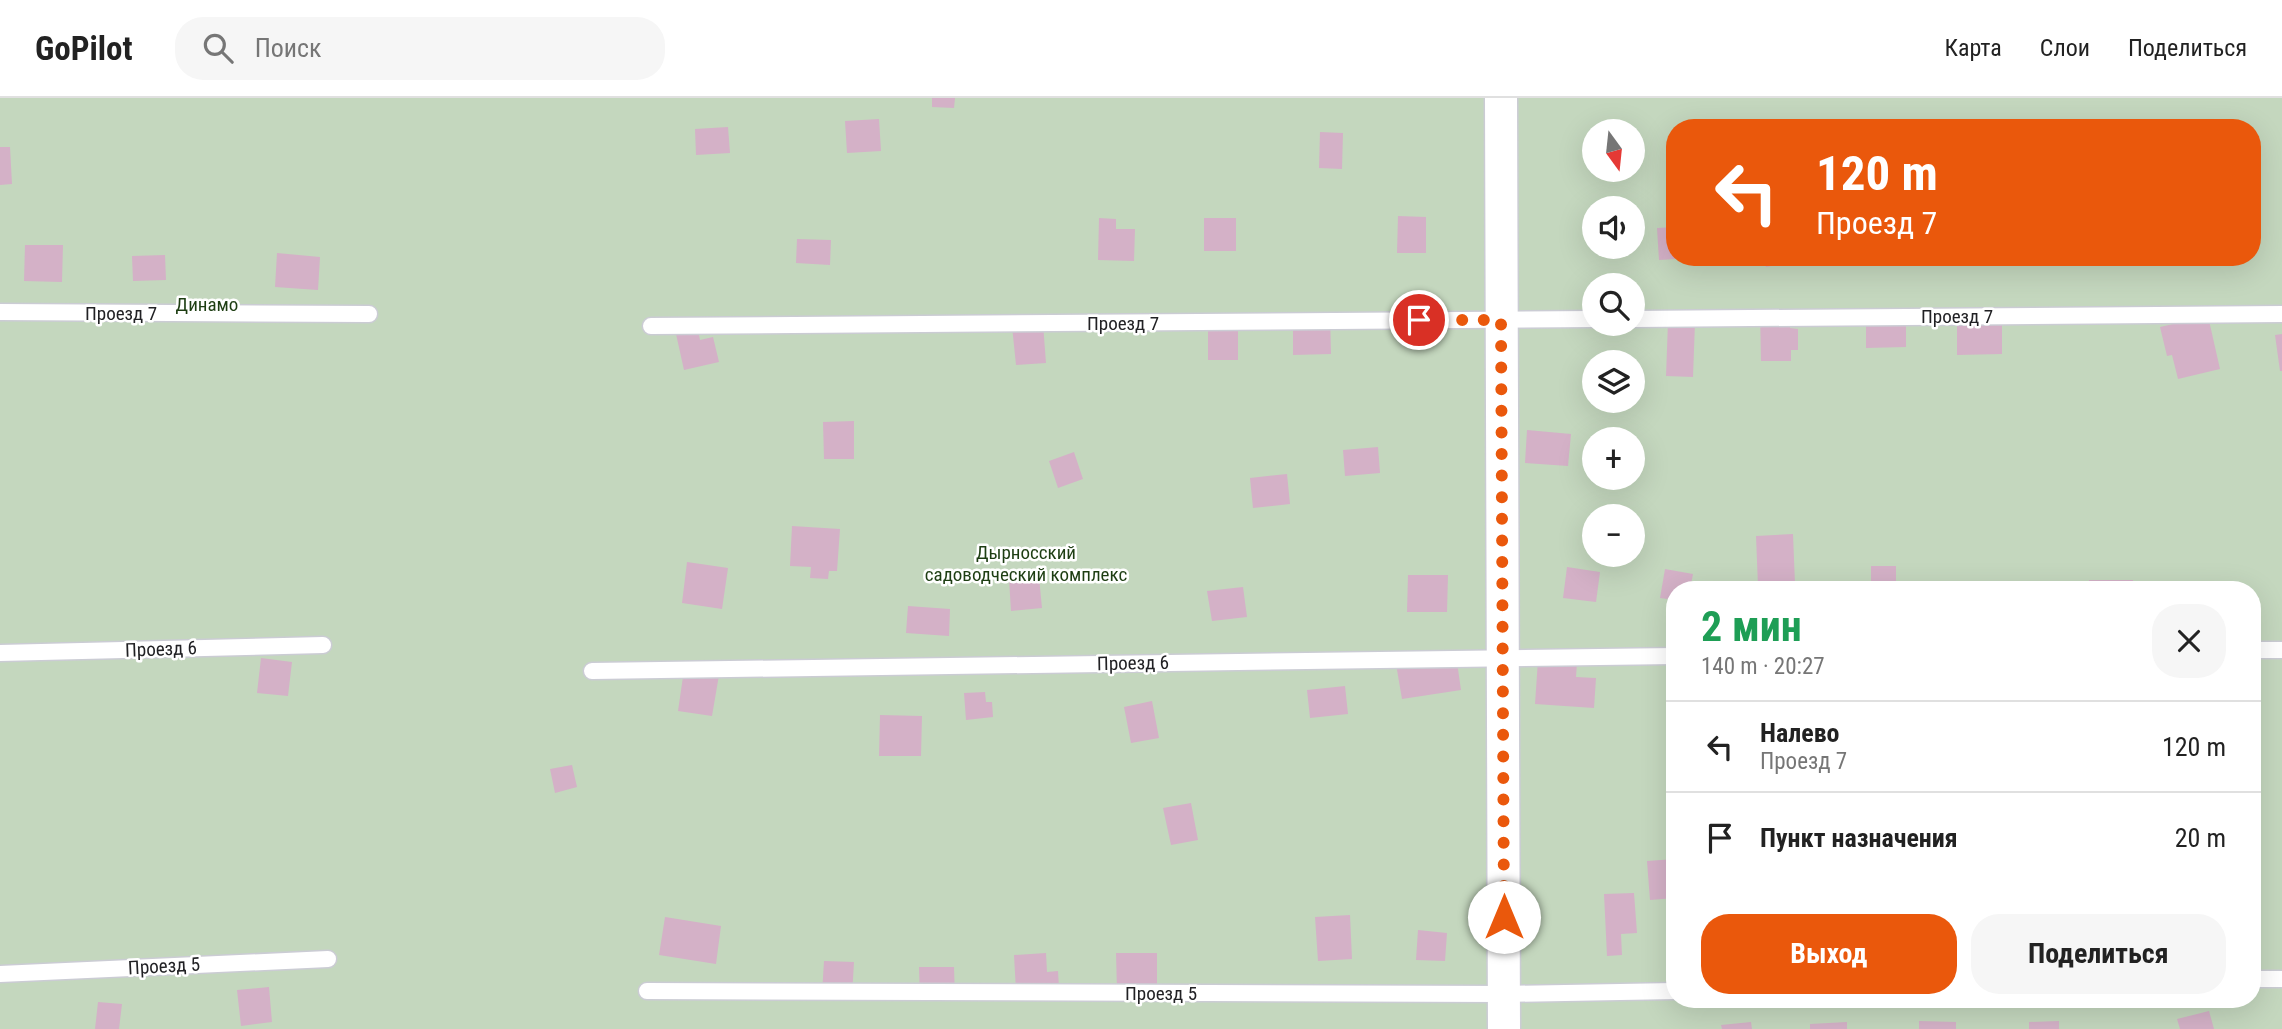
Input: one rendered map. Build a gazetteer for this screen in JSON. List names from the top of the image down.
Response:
{
  "streets": {
    "lane": ["Проезд 7", "Проезд 6", "Проезд 5"]
  },
  "parks": ["Динамо", "Дырносский садоводческий комплекс"],
  "north": "bottom",
  "page": {
    "header": "GoPilot",
    "search": "Поиск",
    "nav": ["Карта", "Слои", "Поделиться"],
    "map_buttons": ["+", "−"],
    "turn": ["120 m", "Проезд 7"],
    "heading": ["2 мин", "140 m · 20:27"],
    "list": [
      {
        "name": "Налево",
        "note": "Проезд 7",
        "value": "120 m"
      },
      {
        "name": "Пункт назначения",
        "value": "20 m"
      }
    ],
    "buttons": ["Выход", "Поделиться"]
  }
}
